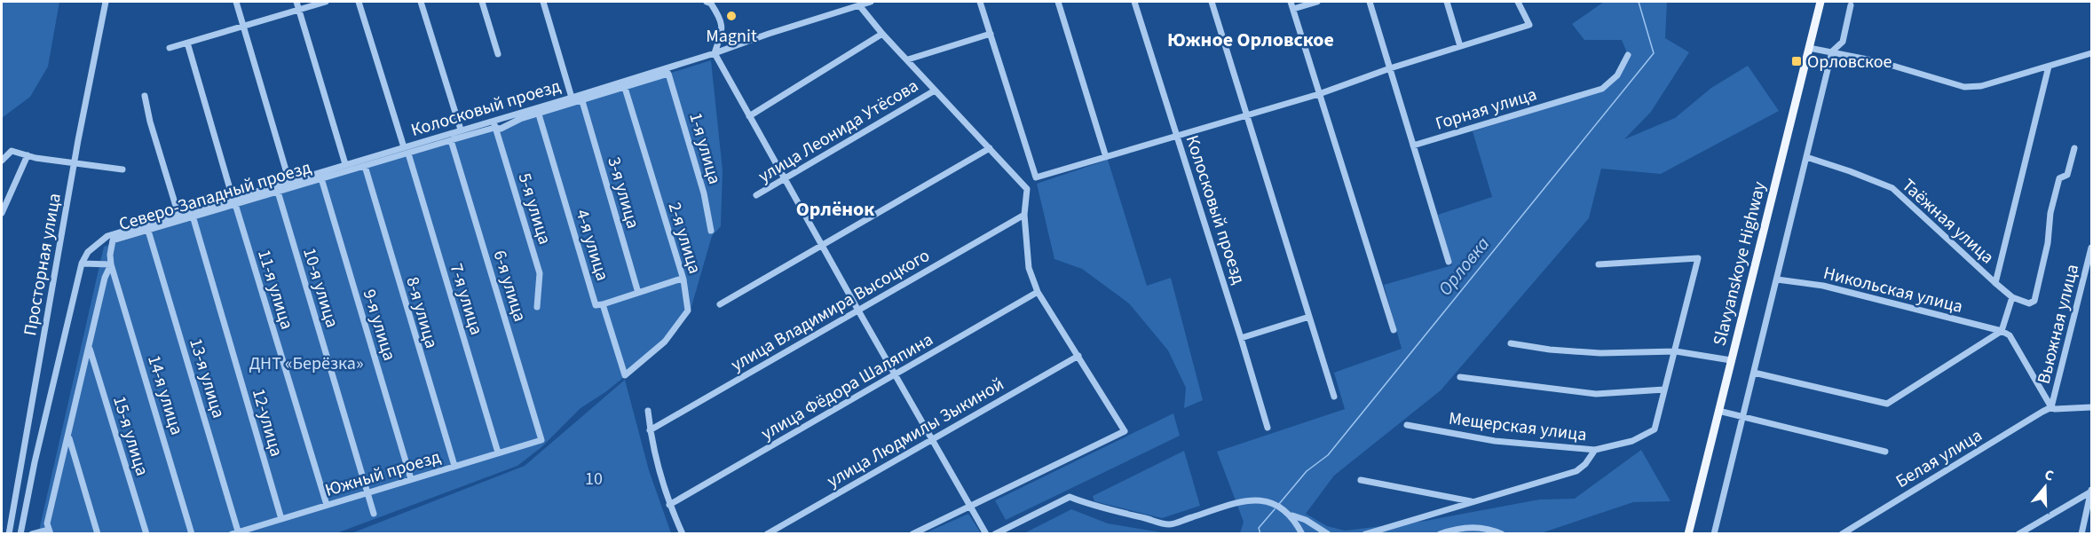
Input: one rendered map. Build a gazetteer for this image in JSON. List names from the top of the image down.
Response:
{
  "streets": {
    "main road": ["Slavyanskoye Highway"],
    "street": [
      "Колосковый проезд",
      "Горная улица",
      "улица Леонида Утёсова",
      "1-я улица",
      "3-я улица",
      "Северо-Западный проезд",
      "5-я улица",
      "Таёжная улица",
      "2-я улица",
      "4-я улица",
      "Просторная улица",
      "6-я улица",
      "10-я улица",
      "11-я улица",
      "Никольская улица",
      "7-я улица",
      "улица Владимира Высоцкого",
      "8-я улица",
      "Вьюжная улица",
      "9-я улица",
      "13-я улица",
      "улица Фёдора Шаляпина",
      "14-я улица",
      "12-улица",
      "Мещерская улица",
      "улица Людмилы Зыкиной",
      "15-я улица",
      "Белая улица",
      "Южный проезд"
    ]
  },
  "crossings": [
    ["Колосковый проезд", "улица Леонида Утёсова"],
    ["Колосковый проезд", "Северо-Западный проезд"],
    ["Колосковый проезд", "5-я улица"],
    ["Колосковый проезд", "11-я улица"],
    ["Колосковый проезд", "12-улица"],
    ["улица Леонида Утёсова", "улица Владимира Высоцкого"],
    ["улица Леонида Утёсова", "улица Фёдора Шаляпина"],
    ["улица Леонида Утёсова", "улица Людмилы Зыкиной"],
    ["1-я улица", "Северо-Западный проезд"],
    ["3-я улица", "Северо-Западный проезд"],
    ["Северо-Западный проезд", "5-я улица"],
    ["Северо-Западный проезд", "2-я улица"],
    ["Северо-Западный проезд", "4-я улица"],
    ["Северо-Западный проезд", "6-я улица"],
    ["Северо-Западный проезд", "10-я улица"],
    ["Северо-Западный проезд", "11-я улица"],
    ["Северо-Западный проезд", "7-я улица"],
    ["Северо-Западный проезд", "8-я улица"],
    ["Северо-Западный проезд", "9-я улица"],
    ["Северо-Западный проезд", "13-я улица"],
    ["Северо-Западный проезд", "14-я улица"],
    ["Северо-Западный проезд", "12-улица"],
    ["Северо-Западный проезд", "15-я улица"],
    ["2-я улица", "4-я улица"],
    ["6-я улица", "Южный проезд"],
    ["10-я улица", "Южный проезд"],
    ["11-я улица", "Южный проезд"],
    ["7-я улица", "Южный проезд"],
    ["8-я улица", "Южный проезд"],
    ["Вьюжная улица", "Белая улица"],
    ["9-я улица", "Южный проезд"],
    ["13-я улица", "Южный проезд"],
    ["12-улица", "Южный проезд"]
  ],
  "districts": ["Южное Орловское", "Орлёнок"],
  "water": ["Орловка"],
  "parks": ["ДНТ «Берёзка»", "10"],
  "places": {
    "other": ["Magnit"],
    "transit": ["Орловское"]
  },
  "north": "top"
}
